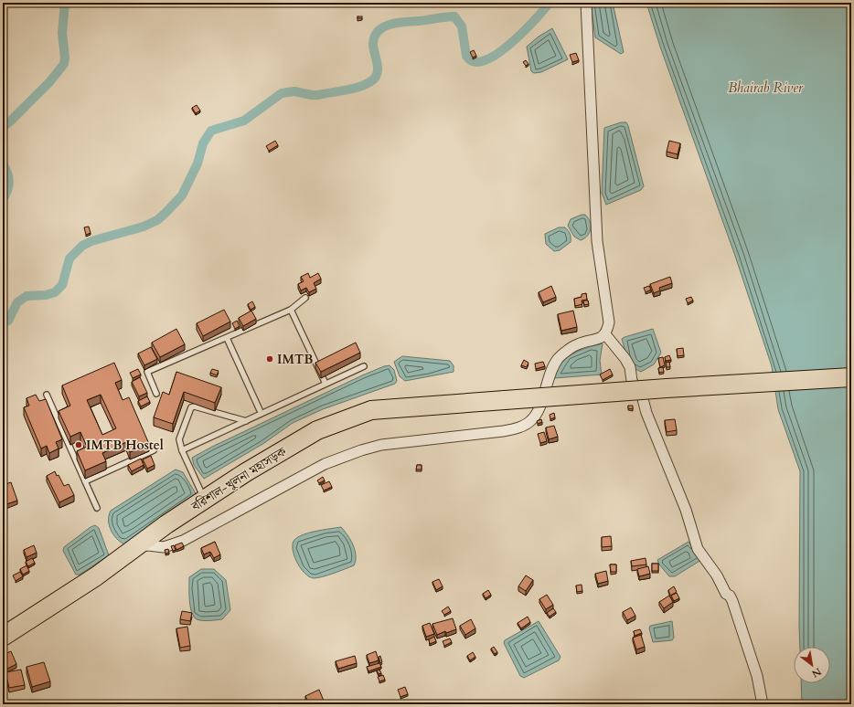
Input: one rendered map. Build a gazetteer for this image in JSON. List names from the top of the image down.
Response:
{
  "streets": {
    "highway": ["বরিশাল-খুলনা মহাসড়ক"]
  },
  "water": ["Bhairab River"],
  "places": ["IMTB", "IMTB Hostel"],
  "north": "bottom right"
}
